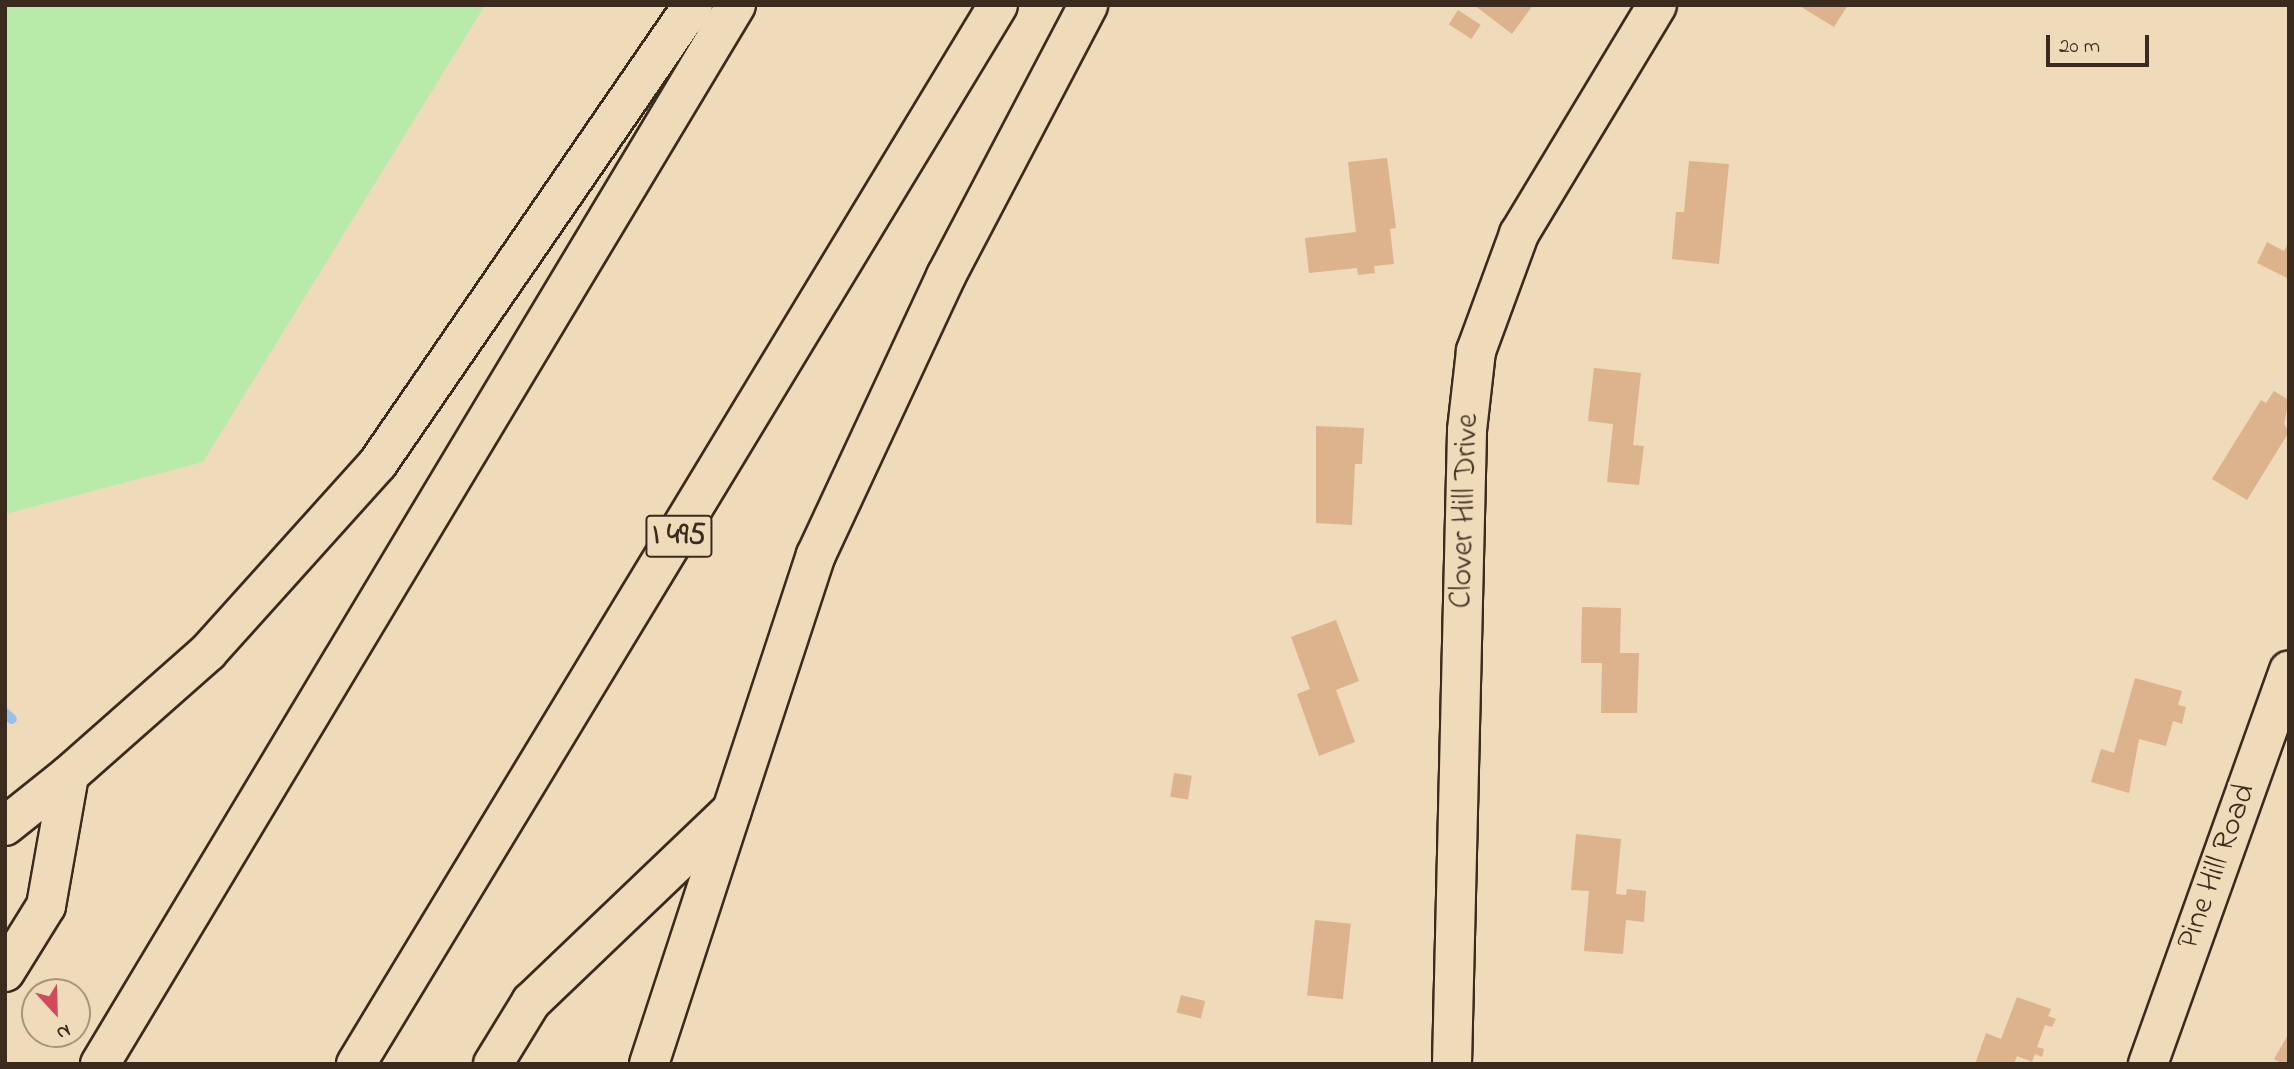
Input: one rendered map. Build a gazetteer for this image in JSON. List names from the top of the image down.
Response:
{
  "streets": {
    "main road": ["Clover Hill Drive", "I 495", "Pine Hill Road"]
  },
  "scale_bar": "20 m",
  "north": "bottom"
}
